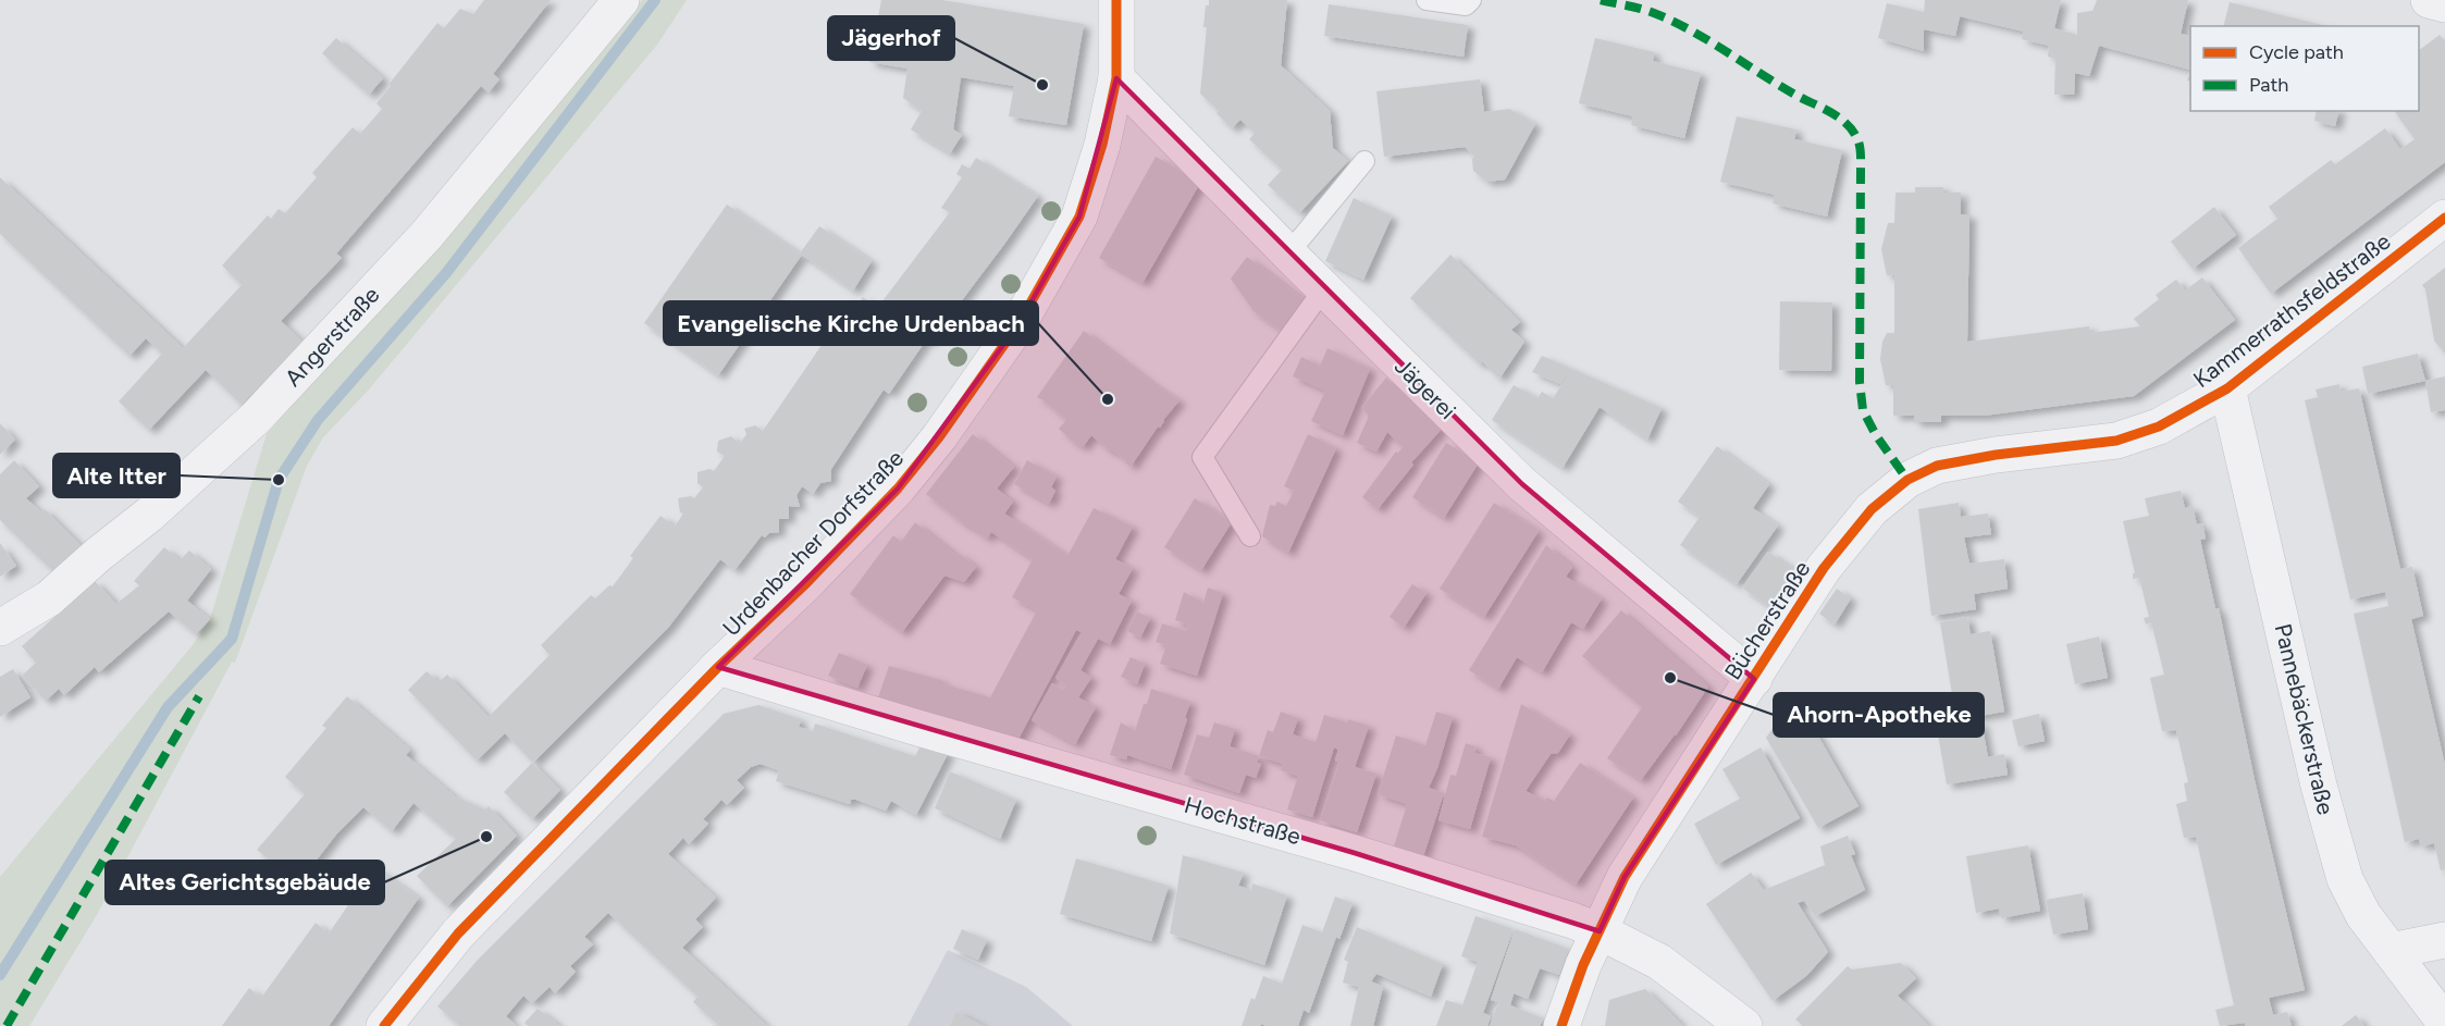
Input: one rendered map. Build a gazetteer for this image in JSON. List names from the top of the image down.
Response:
{
  "streets": {
    "street": [
      "Kammerrathsfeldstraße",
      "Angerstraße",
      "Jägerei",
      "Urdenbacher Dorfstraße",
      "Bücherstraße",
      "Pannebäckerstraße",
      "Hochstraße"
    ]
  },
  "crossings": [
    ["Kammerrathsfeldstraße", "Bücherstraße"],
    ["Kammerrathsfeldstraße", "Pannebäckerstraße"],
    ["Jägerei", "Urdenbacher Dorfstraße"],
    ["Jägerei", "Bücherstraße"],
    ["Urdenbacher Dorfstraße", "Hochstraße"],
    ["Bücherstraße", "Hochstraße"]
  ],
  "places": [
    "Jägerhof",
    "Evangelische Kirche Urdenbach",
    "Alte Itter",
    "Ahorn-Apotheke",
    "Altes Gerichtsgebäude"
  ],
  "legend": ["Cycle path", "Path"]
}
